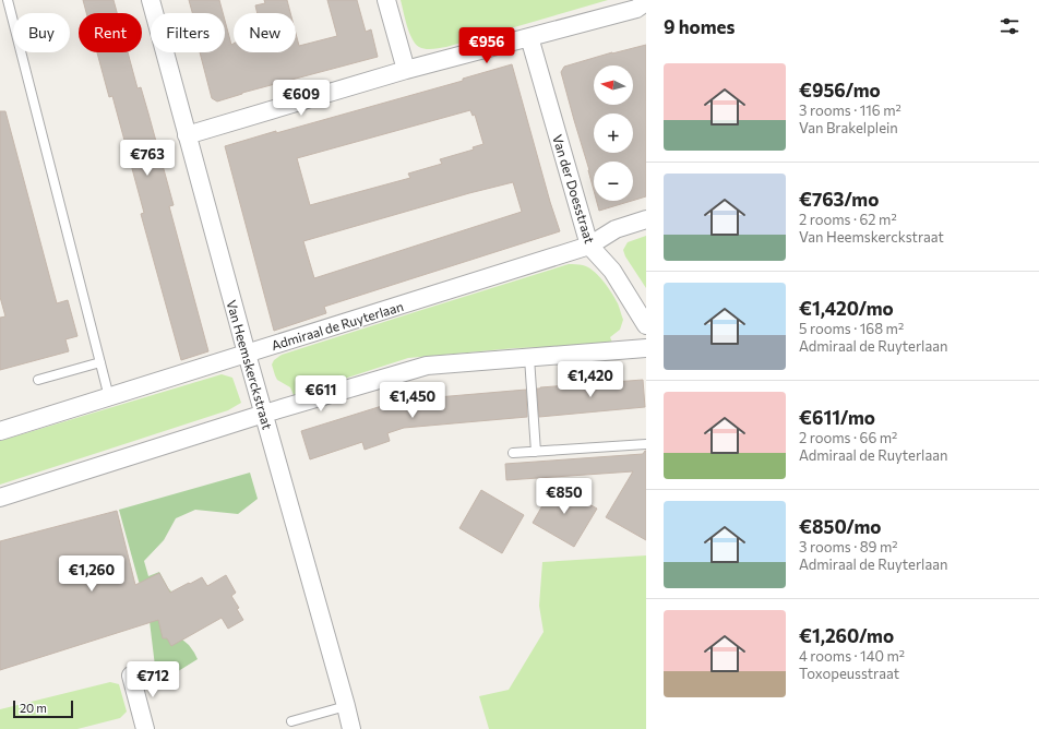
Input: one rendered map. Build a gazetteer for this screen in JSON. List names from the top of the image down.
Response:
{
  "streets": {
    "street": ["Van der Doesstraat", "Admiraal de Ruyterlaan", "Van Heemskerckstraat"]
  },
  "crossings": [
    ["Van der Doesstraat", "Admiraal de Ruyterlaan"],
    ["Admiraal de Ruyterlaan", "Van Heemskerckstraat"]
  ],
  "scale_bar": "20 m",
  "north": "left",
  "page": {
    "heading": "9 homes",
    "chip": [
      "Buy",
      "Rent",
      "Filters",
      "New"
    ],
    "price": [
      "€956",
      "€609",
      "€763",
      "€1,420",
      "€611",
      "€1,450",
      "€850",
      "€1,260",
      "€712"
    ],
    "list": [
      {
        "name": "€956/mo",
        "note": "3 rooms · 116 m² · Van Brakelplein"
      },
      {
        "name": "€763/mo",
        "note": "2 rooms · 62 m² · Van Heemskerckstraat"
      },
      {
        "name": "€1,420/mo",
        "note": "5 rooms · 168 m² · Admiraal de Ruyterlaan"
      },
      {
        "name": "€611/mo",
        "note": "2 rooms · 66 m² · Admiraal de Ruyterlaan"
      },
      {
        "name": "€850/mo",
        "note": "3 rooms · 89 m² · Admiraal de Ruyterlaan"
      },
      {
        "name": "€1,260/mo",
        "note": "4 rooms · 140 m² · Toxopeusstraat"
      }
    ],
    "map_buttons": ["+", "−"],
    "scale": "20 m"
  }
}
